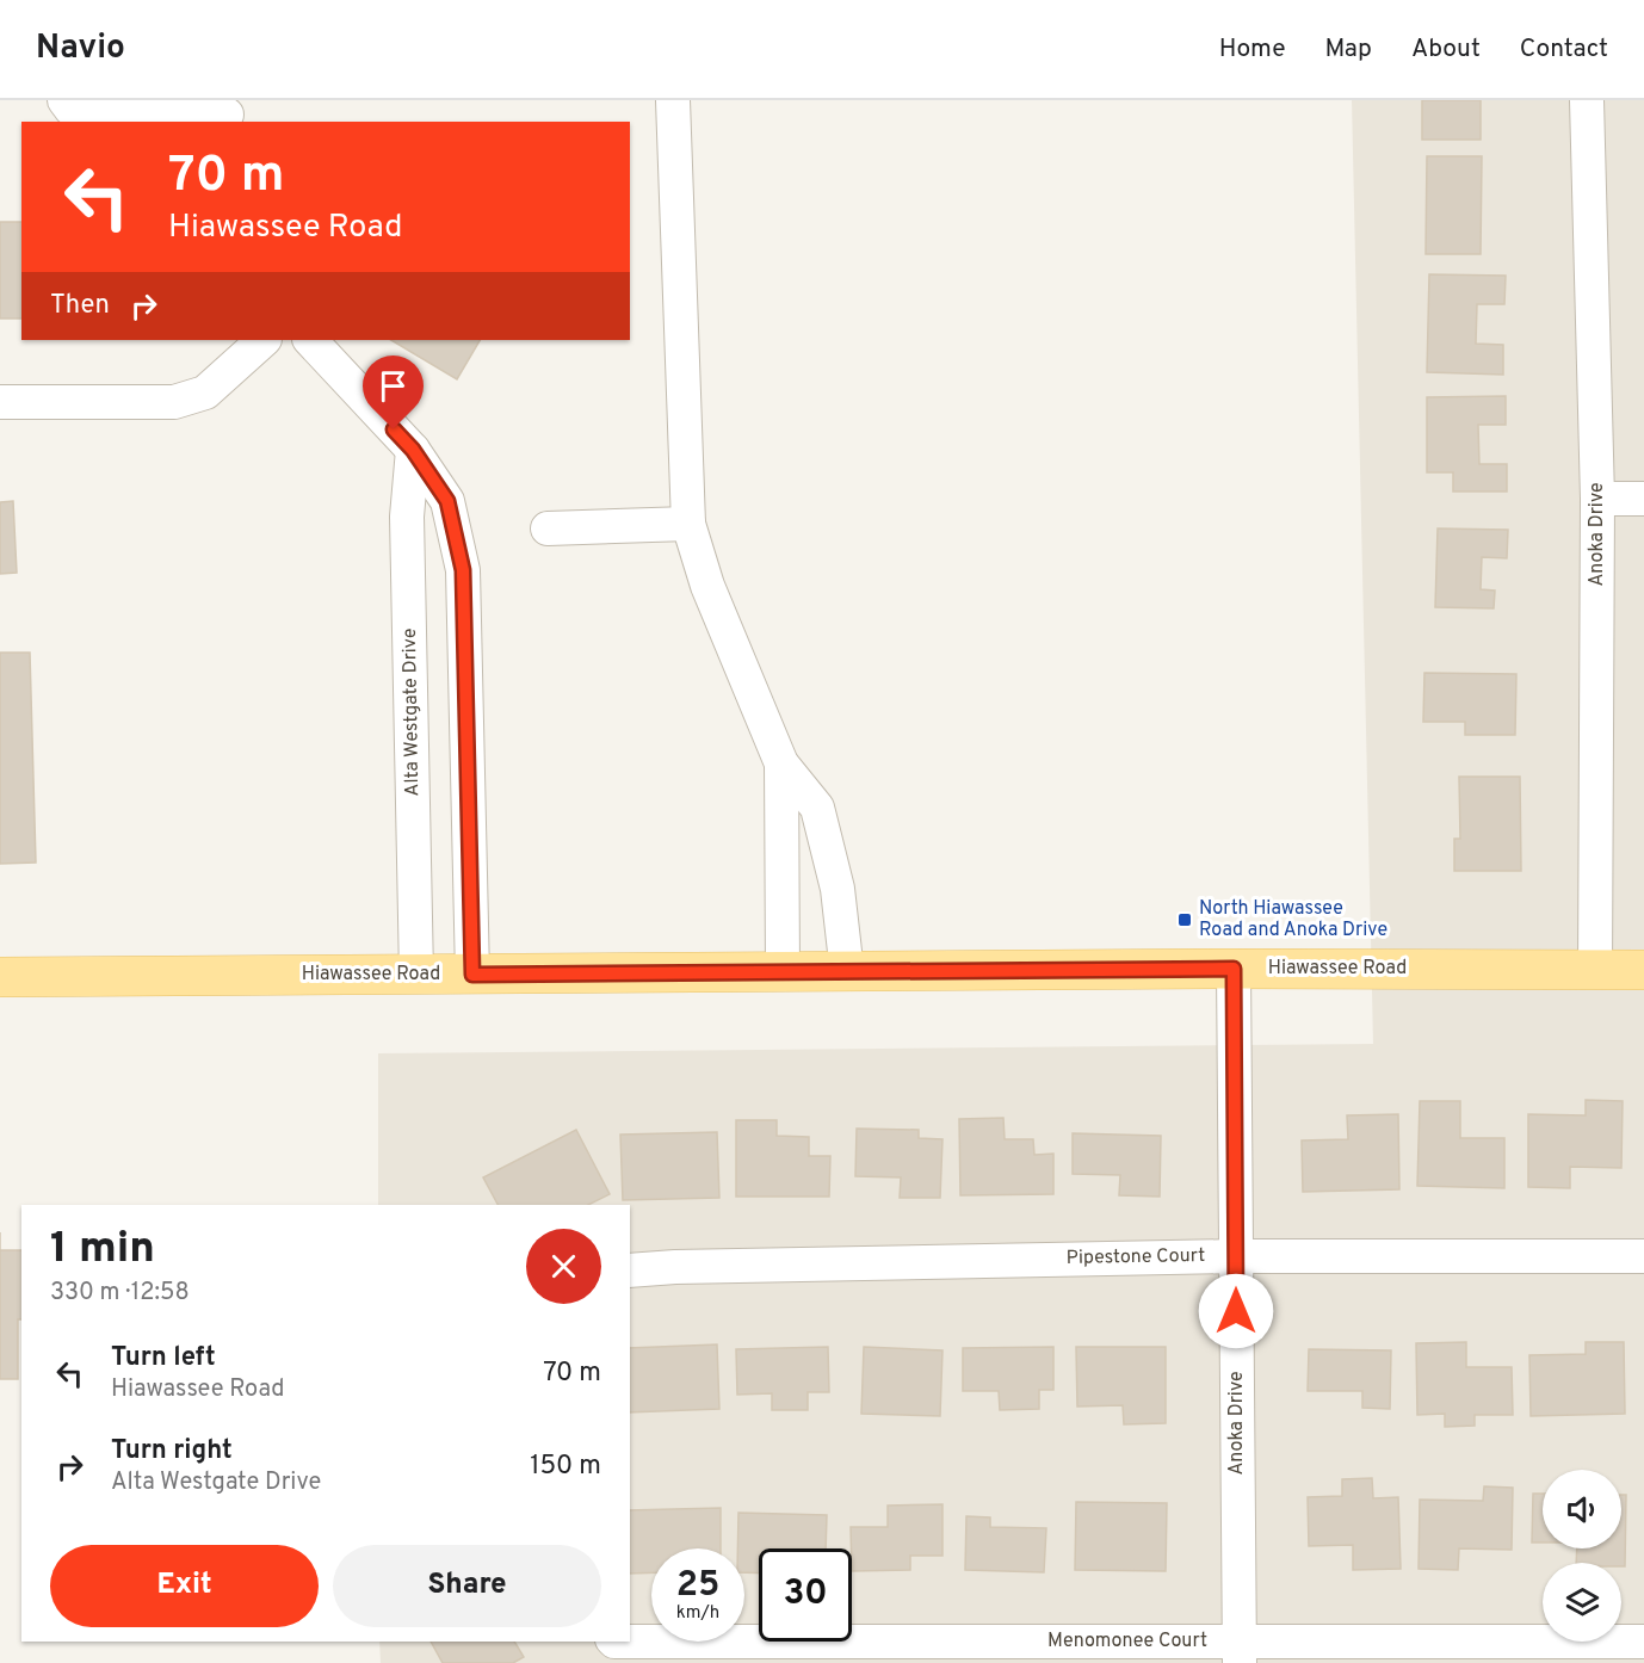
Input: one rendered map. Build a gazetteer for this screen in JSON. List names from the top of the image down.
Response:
{
  "streets": {
    "main road": ["Hiawassee Road"],
    "street": [
      "Anoka Drive",
      "Alta Westgate Drive",
      "Pipestone Court",
      "Menomonee Court"
    ]
  },
  "crossings": [
    ["Anoka Drive", "Hiawassee Road"],
    ["Anoka Drive", "Pipestone Court"],
    ["Anoka Drive", "Menomonee Court"],
    ["Alta Westgate Drive", "Hiawassee Road"]
  ],
  "places": {
    "transit": ["North Hiawassee Road and Anoka Drive"]
  },
  "page": {
    "header": "Navio",
    "nav": [
      "Home",
      "Map",
      "About",
      "Contact"
    ],
    "turn": ["70 m", "Hiawassee Road"],
    "then": "Then",
    "heading": ["1 min", "330 m · 12:58"],
    "list": [
      {
        "name": "Turn left",
        "note": "Hiawassee Road",
        "value": "70 m"
      },
      {
        "name": "Turn right",
        "note": "Alta Westgate Drive",
        "value": "150 m"
      }
    ],
    "buttons": ["Exit", "Share"],
    "speed": "25 km/h",
    "limit": "30"
  }
}
